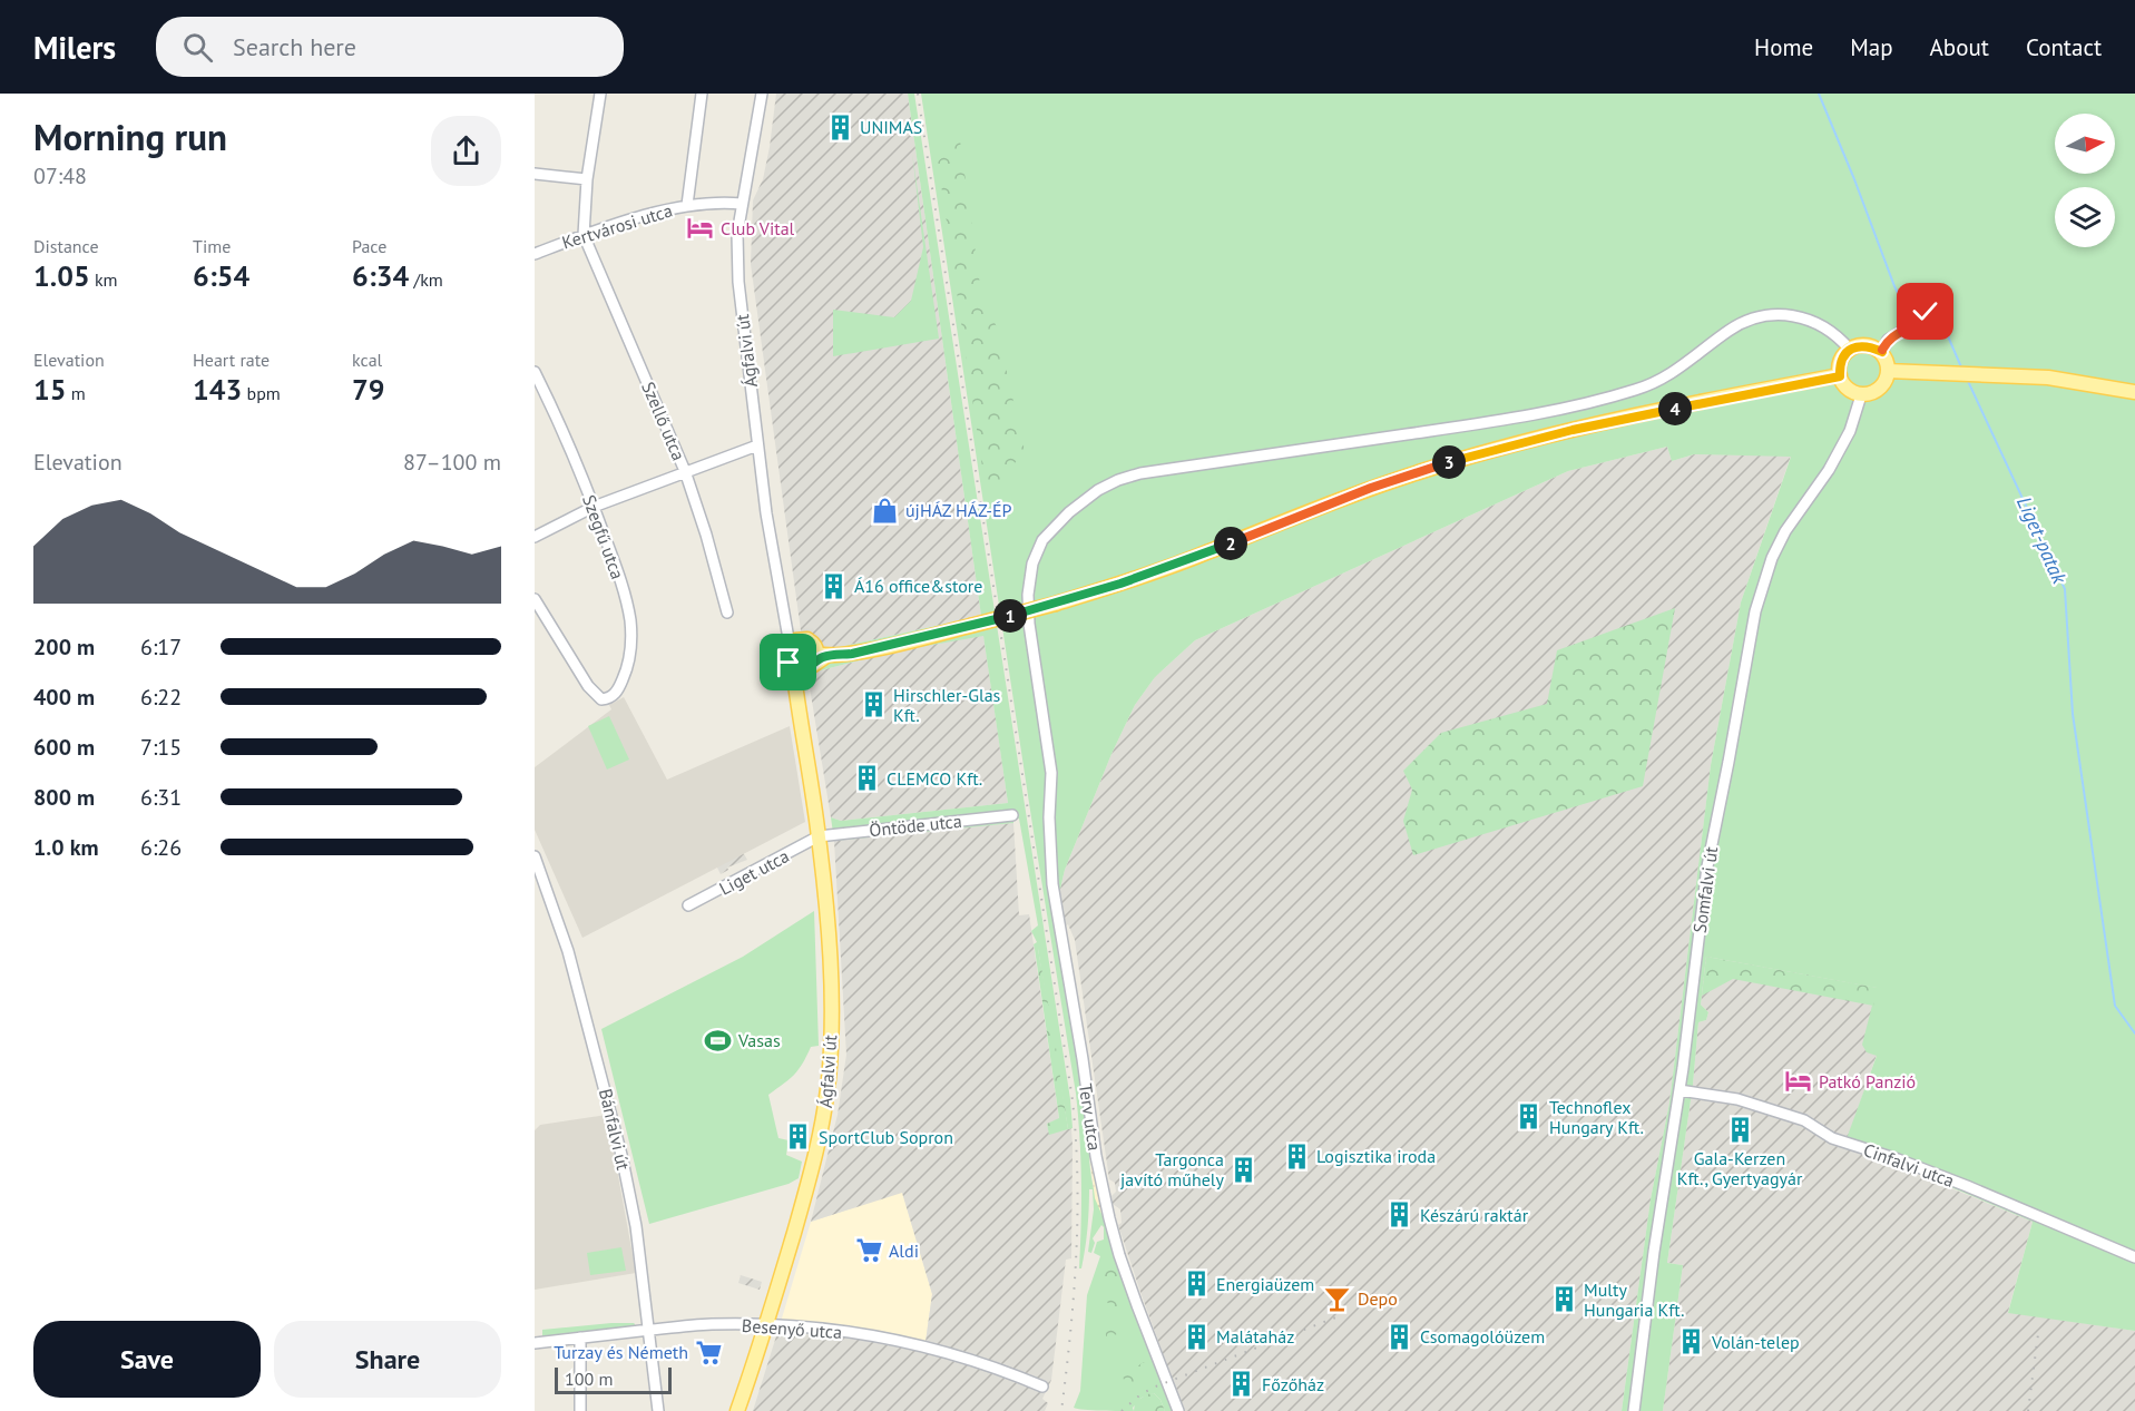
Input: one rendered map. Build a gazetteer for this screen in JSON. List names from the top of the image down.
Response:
{
  "streets": {
    "main road": ["Ágfalvi út"],
    "street": [
      "Kertvárosi utca",
      "Szellő utca",
      "Szegfű utca",
      "Öntöde utca",
      "Liget utca",
      "Somfalvi út",
      "Terv utca",
      "Bánfalvi út",
      "Cinfalvi utca",
      "Besenyő utca"
    ]
  },
  "crossings": [
    ["Kertvárosi utca", "Ágfalvi út"],
    ["Kertvárosi utca", "Szellő utca"],
    ["Ágfalvi út", "Öntöde utca"],
    ["Ágfalvi út", "Liget utca"],
    ["Ágfalvi út", "Besenyő utca"],
    ["Öntöde utca", "Liget utca"],
    ["Somfalvi út", "Terv utca"],
    ["Somfalvi út", "Cinfalvi utca"],
    ["Bánfalvi út", "Besenyő utca"]
  ],
  "water": ["Liget-patak"],
  "places": {
    "building": [
      "UNIMAS",
      "Á16 office&store",
      "Hirschler-Glas Kft.",
      "CLEMCO Kft.",
      "Technoflex Hungary Kft.",
      "Gala-Kerzen Kft., Gyertyagyár",
      "SportClub Sopron",
      "Logisztika iroda",
      "Targonca javító műhely",
      "Készárú raktár",
      "Energiaüzem",
      "Multy Hungaria Kft.",
      "Malátaház",
      "Csomagolóüzem",
      "Volán-telep",
      "Főzőház"
    ],
    "hotel": ["Club Vital", "Patkó Panzió"],
    "shop": ["újHÁZ HÁZ-ÉP"],
    "sports": ["Vasas"],
    "supermarket": ["Aldi", "Turzay és Németh"],
    "bar": ["Depo"]
  },
  "scale_bar": "100 m",
  "north": "right",
  "page": {
    "header": "Milers",
    "search": "Search here",
    "nav": [
      "Home",
      "Map",
      "About",
      "Contact"
    ],
    "heading": ["Morning run", "07:48"],
    "stats": [
      ["Distance", "1.05 km"],
      ["Time", "6:54"],
      ["Pace", "6:34 /km"],
      ["Elevation", "15 m"],
      ["Heart rate", "143 bpm"],
      ["kcal", "79"]
    ],
    "pins": [
      "4",
      "3",
      "2",
      "1"
    ],
    "chart": ["Elevation", "87–100 m"],
    "list": [
      {
        "name": "200 m",
        "note": "6:17"
      },
      {
        "name": "400 m",
        "note": "6:22"
      },
      {
        "name": "600 m",
        "note": "7:15"
      },
      {
        "name": "800 m",
        "note": "6:31"
      },
      {
        "name": "1.0 km",
        "note": "6:26"
      }
    ],
    "buttons": ["Save", "Share"],
    "scale": "100 m"
  }
}
